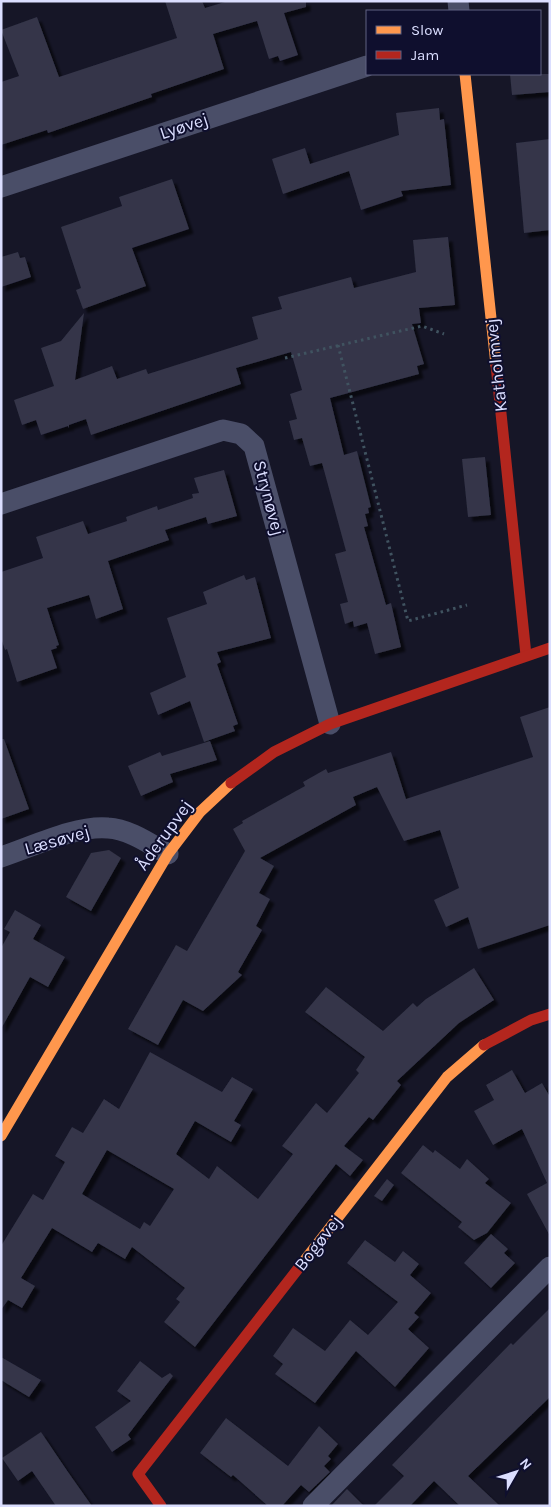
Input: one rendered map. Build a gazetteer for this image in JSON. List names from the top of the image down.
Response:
{
  "streets": {
    "street": [
      "Lyøvej",
      "Katholmvej",
      "Strynøvej",
      "Åderupvej",
      "Læsøvej",
      "Bogøvej"
    ]
  },
  "crossings": [
    ["Katholmvej", "Åderupvej"],
    ["Strynøvej", "Åderupvej"],
    ["Åderupvej", "Læsøvej"]
  ],
  "legend": ["Slow", "Jam"],
  "north": "top right"
}
